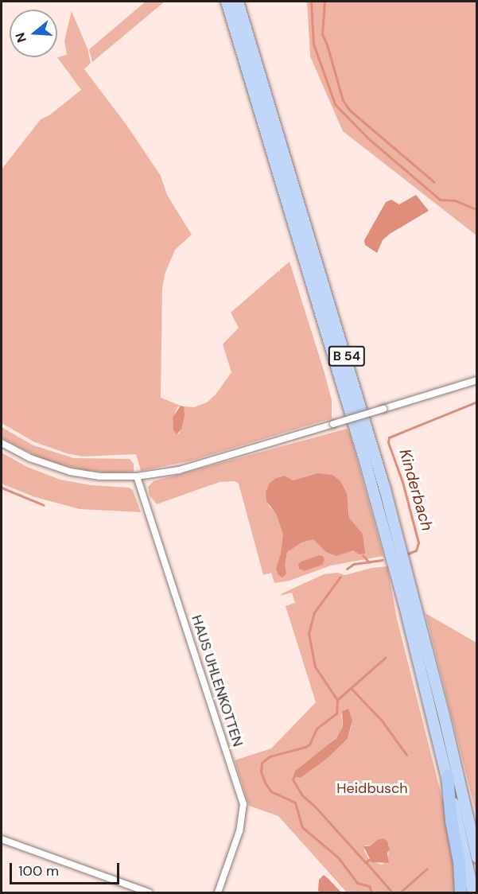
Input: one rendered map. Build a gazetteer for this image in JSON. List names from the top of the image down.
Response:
{
  "streets": {
    "highway": ["B 54"],
    "street": ["HAUS UHLENKOTTEN"]
  },
  "water": ["Kinderbach"],
  "parks": ["Heidbusch"],
  "scale_bar": "100 m",
  "north": "left"
}
